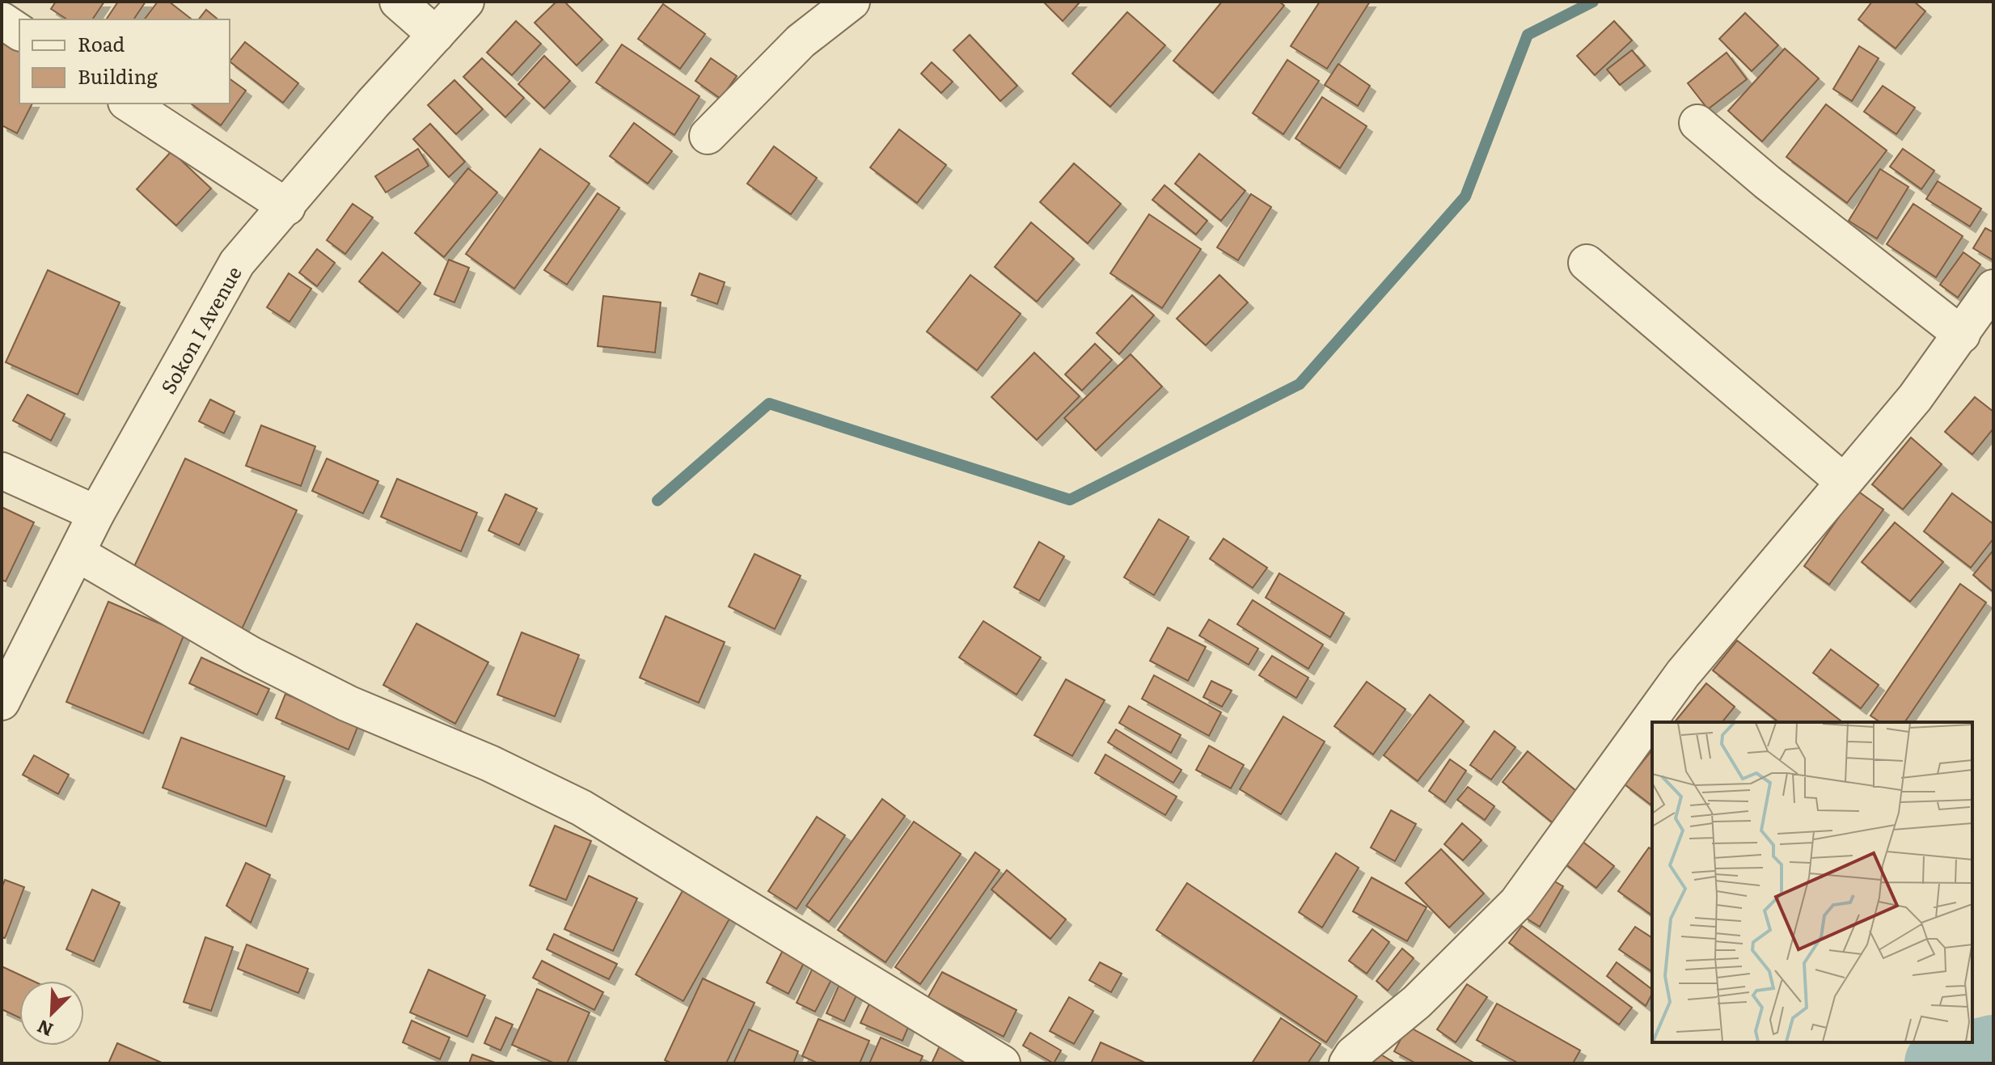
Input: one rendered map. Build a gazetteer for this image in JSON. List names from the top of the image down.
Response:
{
  "streets": {
    "street": ["Sokon I Avenue"]
  },
  "legend": ["Road", "Building"],
  "north": "bottom left"
}
